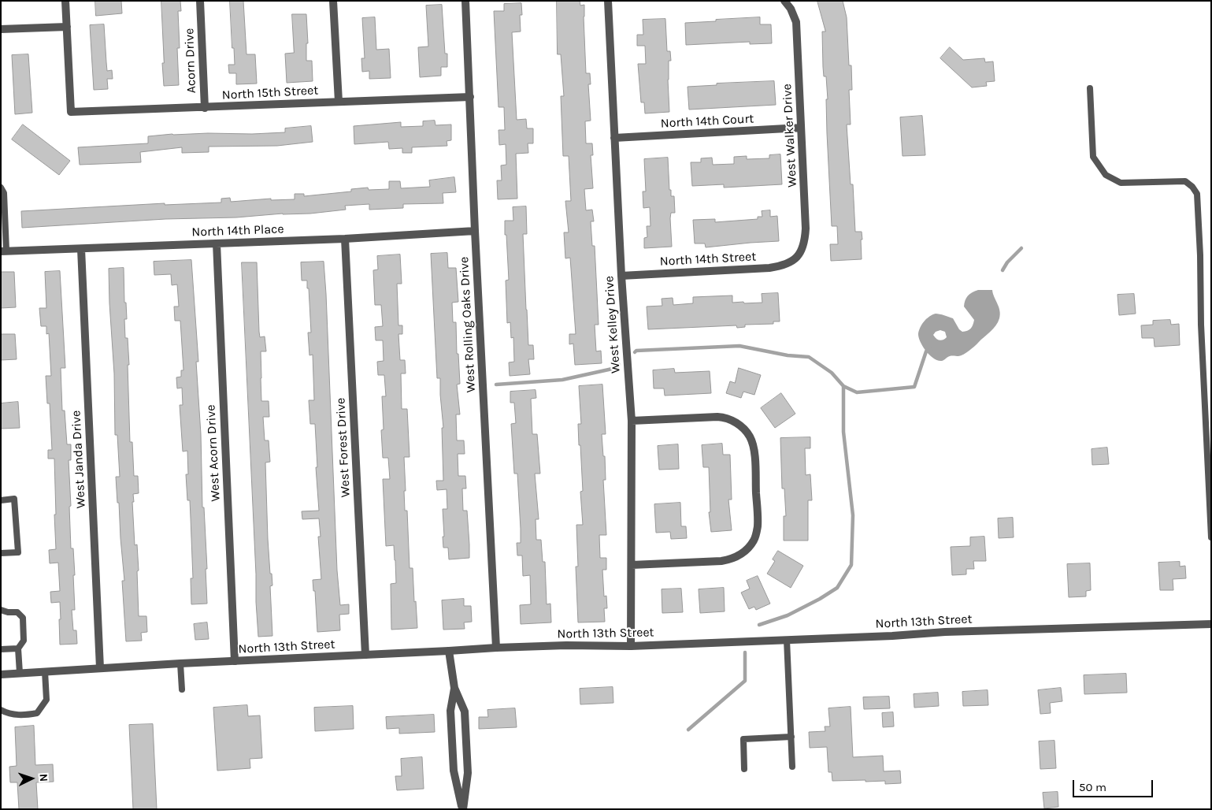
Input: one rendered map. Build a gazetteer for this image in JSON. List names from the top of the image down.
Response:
{
  "streets": {
    "street": [
      "Acorn Drive",
      "North 15th Street",
      "North 14th Court",
      "West Walker Drive",
      "North 14th Place",
      "North 14th Street",
      "West Rolling Oaks Drive",
      "West Kelley Drive",
      "West Forest Drive",
      "West Acorn Drive",
      "West Janda Drive",
      "North 13th Street"
    ]
  },
  "crossings": [
    ["Acorn Drive", "North 15th Street"],
    ["North 15th Street", "West Rolling Oaks Drive"],
    ["North 14th Court", "West Walker Drive"],
    ["North 14th Court", "West Kelley Drive"],
    ["West Walker Drive", "North 14th Street"],
    ["North 14th Place", "West Rolling Oaks Drive"],
    ["North 14th Place", "West Forest Drive"],
    ["North 14th Place", "West Acorn Drive"],
    ["North 14th Place", "West Janda Drive"],
    ["North 14th Street", "West Kelley Drive"],
    ["West Rolling Oaks Drive", "North 13th Street"],
    ["West Kelley Drive", "North 13th Street"],
    ["West Forest Drive", "North 13th Street"],
    ["West Acorn Drive", "North 13th Street"],
    ["West Janda Drive", "North 13th Street"]
  ],
  "scale_bar": "50 m",
  "north": "right"
}
